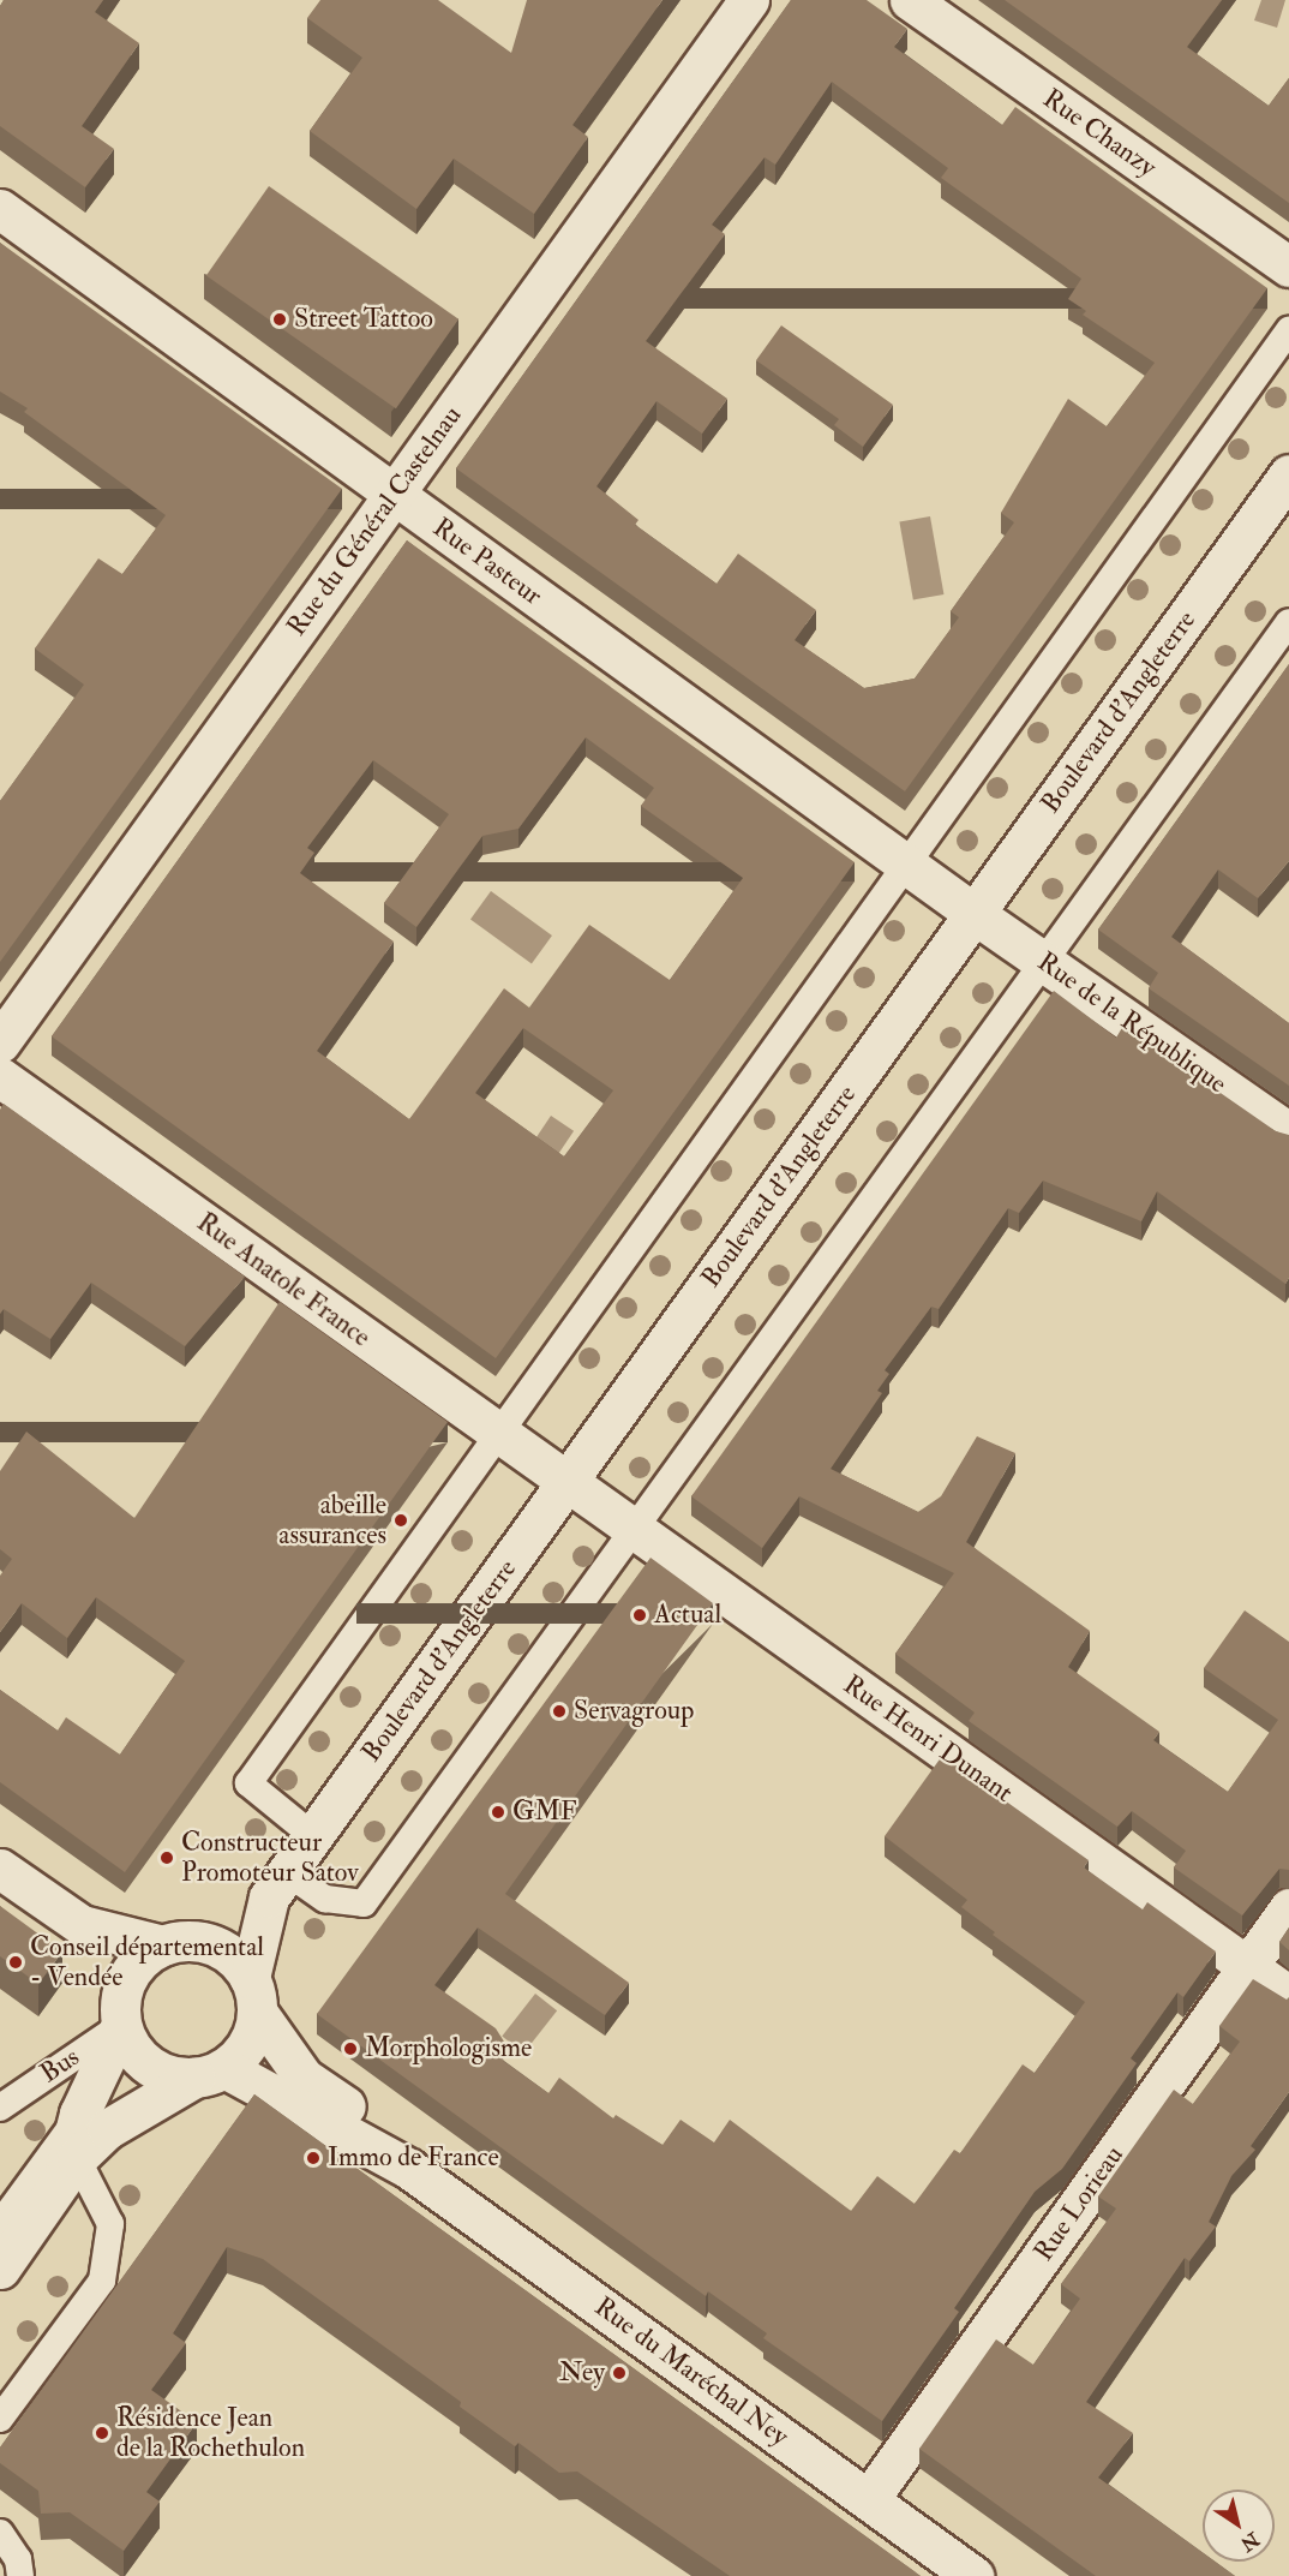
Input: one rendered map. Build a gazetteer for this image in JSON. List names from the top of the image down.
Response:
{
  "streets": {
    "street": [
      "Rue Chanzy",
      "Rue du Général Castelnau",
      "Rue Pasteur",
      "Boulevard d'Angleterre",
      "Rue de la République",
      "Rue Anatole France",
      "Rue Henri Dunant",
      "Rue Lorieau",
      "Rue du Maréchal Ney"
    ],
    "lane": ["Bus"]
  },
  "crossings": [
    ["Rue du Général Castelnau", "Rue Pasteur"],
    ["Rue Pasteur", "Boulevard d'Angleterre"],
    ["Rue Pasteur", "Rue de la République"],
    ["Boulevard d'Angleterre", "Rue de la République"],
    ["Boulevard d'Angleterre", "Rue Anatole France"],
    ["Boulevard d'Angleterre", "Rue Henri Dunant"],
    ["Boulevard d'Angleterre", "Bus"],
    ["Boulevard d'Angleterre", "Rue du Maréchal Ney"],
    ["Rue Anatole France", "Rue Henri Dunant"],
    ["Rue Henri Dunant", "Rue Lorieau"],
    ["Bus", "Rue du Maréchal Ney"],
    ["Rue Lorieau", "Rue du Maréchal Ney"]
  ],
  "places": [
    "Street Tattoo",
    "abeille assurances",
    "Actual",
    "Servagroup",
    "GMF",
    "Constructeur Promoteur Satov",
    "Conseil départemental - Vendée",
    "Morphologisme",
    "Immo de France",
    "Ney",
    "Résidence Jean de la Rochethulon"
  ],
  "north": "bottom right"
}
